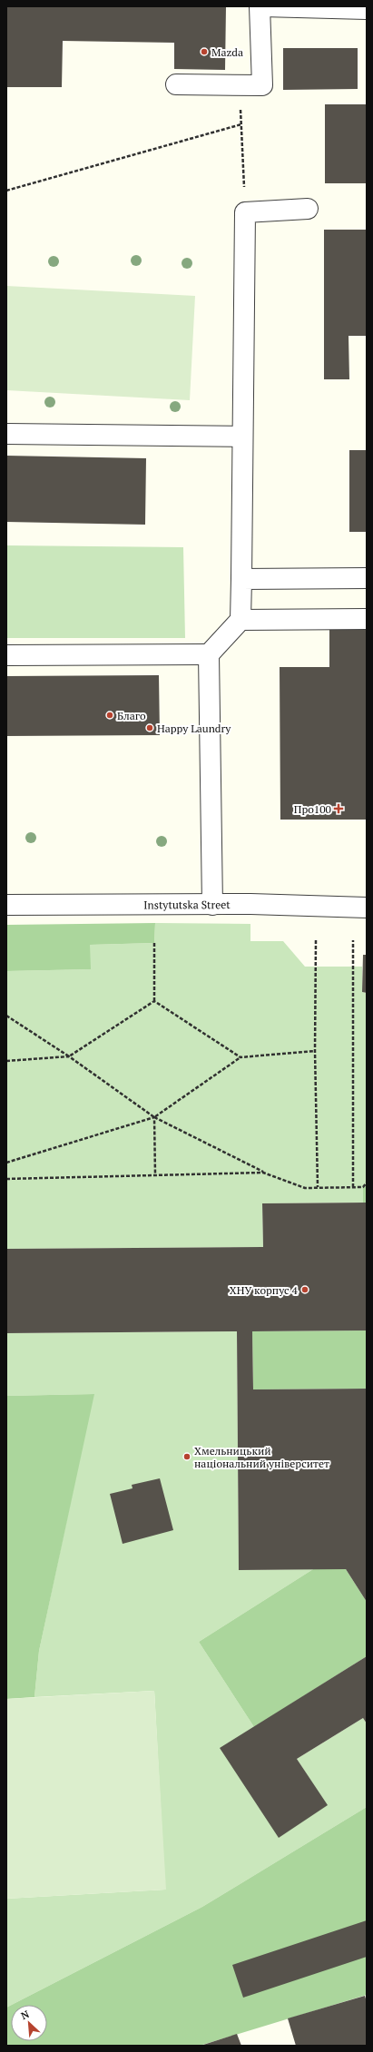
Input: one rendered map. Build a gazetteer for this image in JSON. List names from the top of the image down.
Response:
{
  "streets": {
    "street": ["Instytutska Street"]
  },
  "places": {
    "other": [
      "Mazda",
      "Благо",
      "Happy Laundry",
      "ХНУ корпус 4",
      "Хмельницький національний університет"
    ],
    "health": ["Про100"]
  },
  "north": "top left"
}
